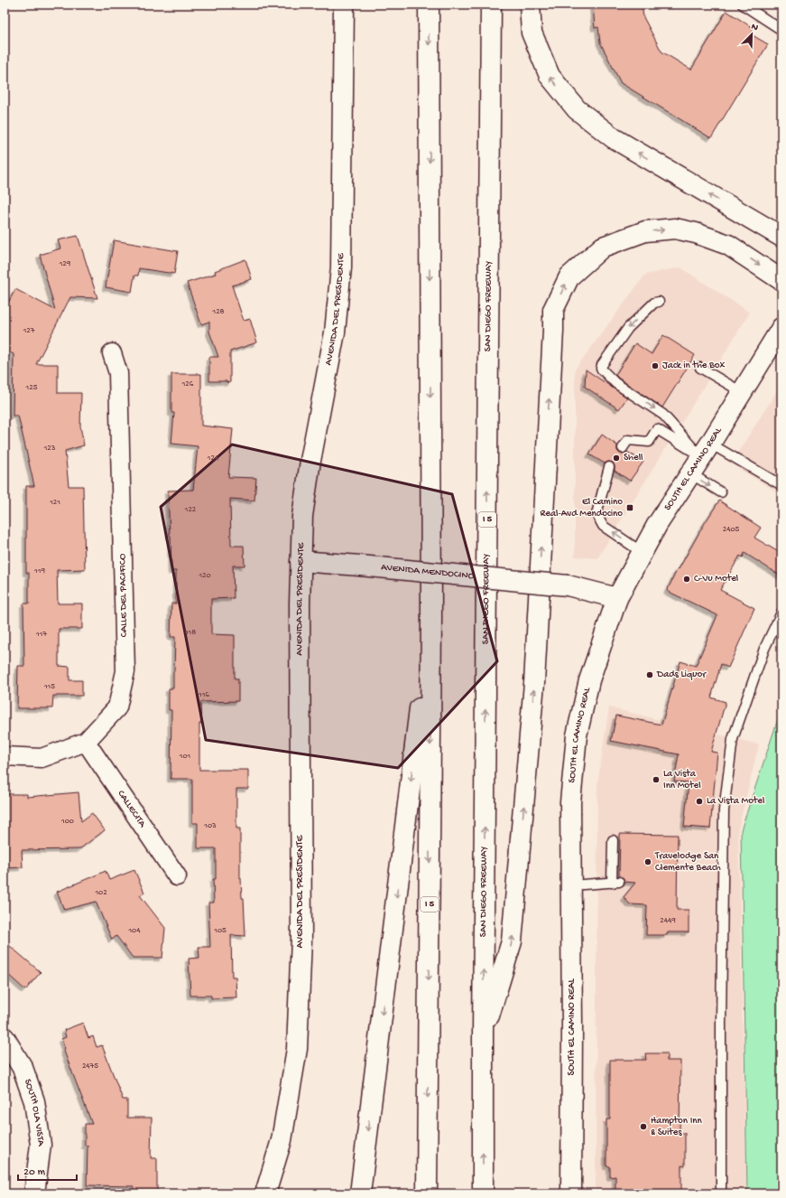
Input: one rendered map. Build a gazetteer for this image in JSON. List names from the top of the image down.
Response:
{
  "streets": {
    "main road": [
      "SAN DIEGO FREEWAY",
      "AVENIDA DEL PRESIDENTE",
      "SOUTH EL CAMINO REAL",
      "I 5",
      "AVENIDA MENDOCINO",
      "SOUTH OLA VISTA"
    ],
    "street": ["CALLE DEL PACIFICO", "CALLECITA"]
  },
  "crossings": [
    ["AVENIDA DEL PRESIDENTE", "AVENIDA MENDOCINO"],
    ["SOUTH EL CAMINO REAL", "AVENIDA MENDOCINO"],
    ["CALLE DEL PACIFICO", "CALLECITA"]
  ],
  "places": {
    "other": [
      "Jack in the Box",
      "Shell",
      "C-Vu Motel",
      "Dads Liquor",
      "La Vista Inn Motel",
      "La Vista Motel",
      "Travelodge San Clemente Beach",
      "Hampton Inn & Suites"
    ],
    "transit": ["El Camino Real-Avd Mendocino"]
  },
  "house_numbers": [
    "129",
    "128",
    "127",
    "126",
    "125",
    "123",
    "124",
    "121",
    "122",
    "2405",
    "119",
    "120",
    "118",
    "117",
    "115",
    "116",
    "101",
    "100",
    "103",
    "102",
    "2449",
    "104",
    "105",
    "2475"
  ],
  "scale_bar": "20 m",
  "north": "top right"
}
